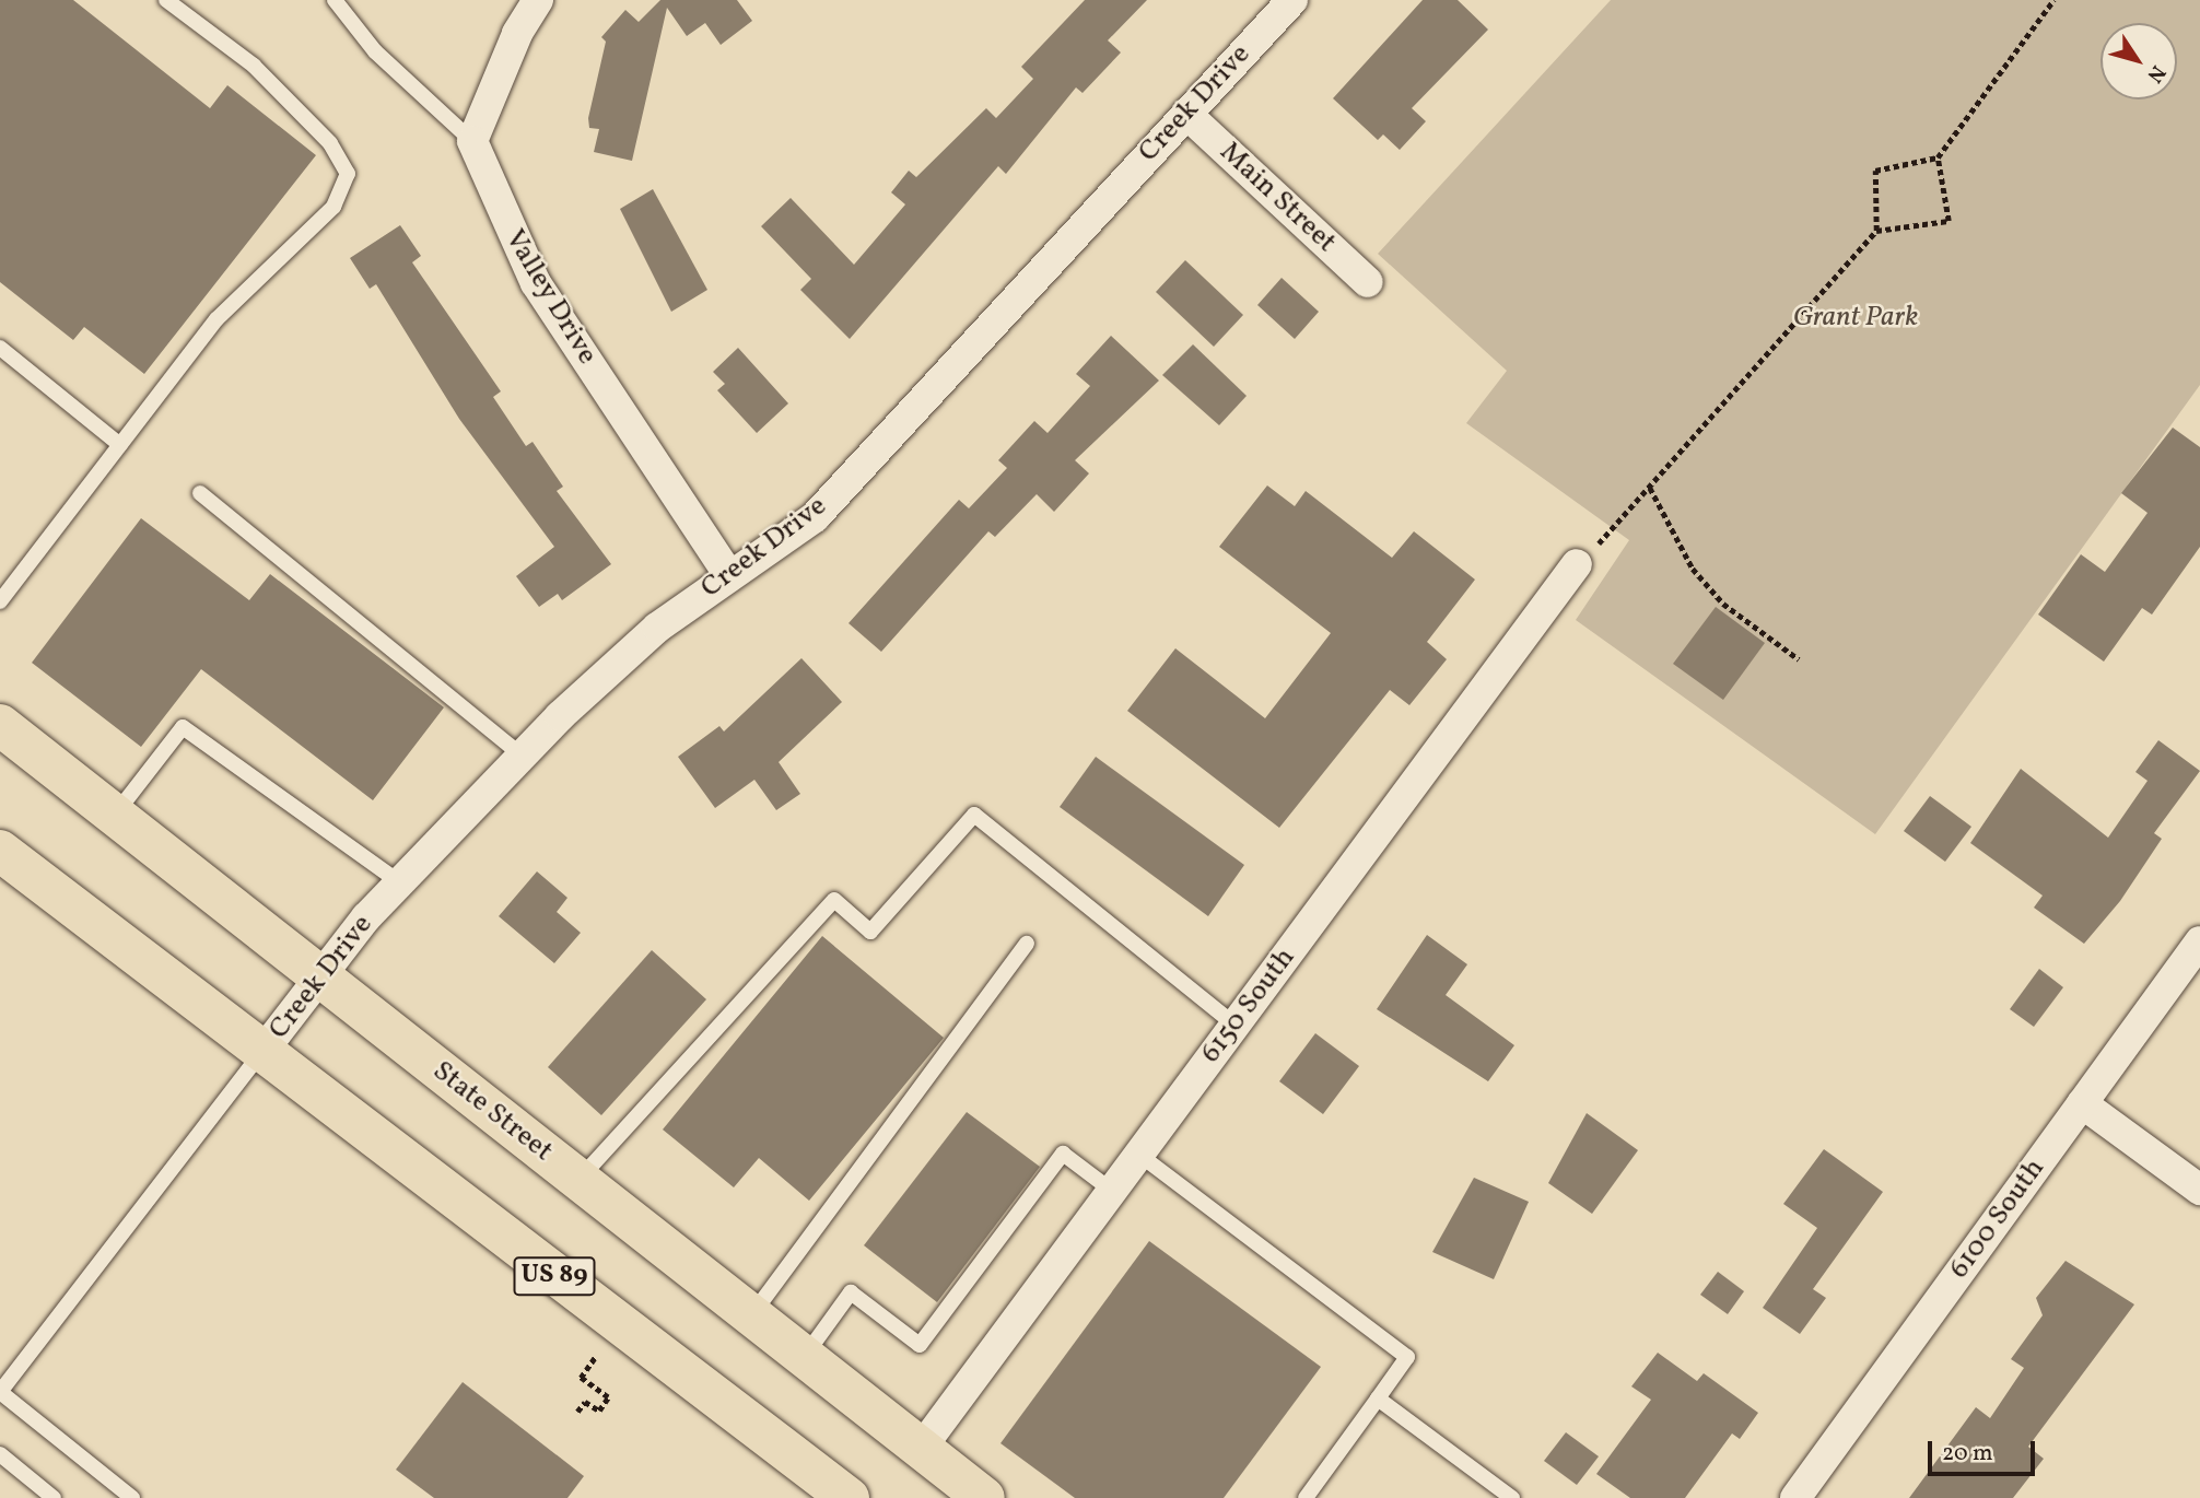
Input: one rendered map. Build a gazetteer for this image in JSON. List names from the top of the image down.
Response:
{
  "streets": {
    "main road": ["State Street", "US 89"],
    "street": [
      "Creek Drive",
      "Main Street",
      "Valley Drive",
      "6150 South",
      "6100 South"
    ]
  },
  "crossings": [
    ["Creek Drive", "Main Street"],
    ["Creek Drive", "Valley Drive"],
    ["Creek Drive", "State Street"],
    ["Creek Drive", "US 89"],
    ["6150 South", "State Street"]
  ],
  "parks": ["Grant Park"],
  "scale_bar": "20 m",
  "north": "bottom right"
}
